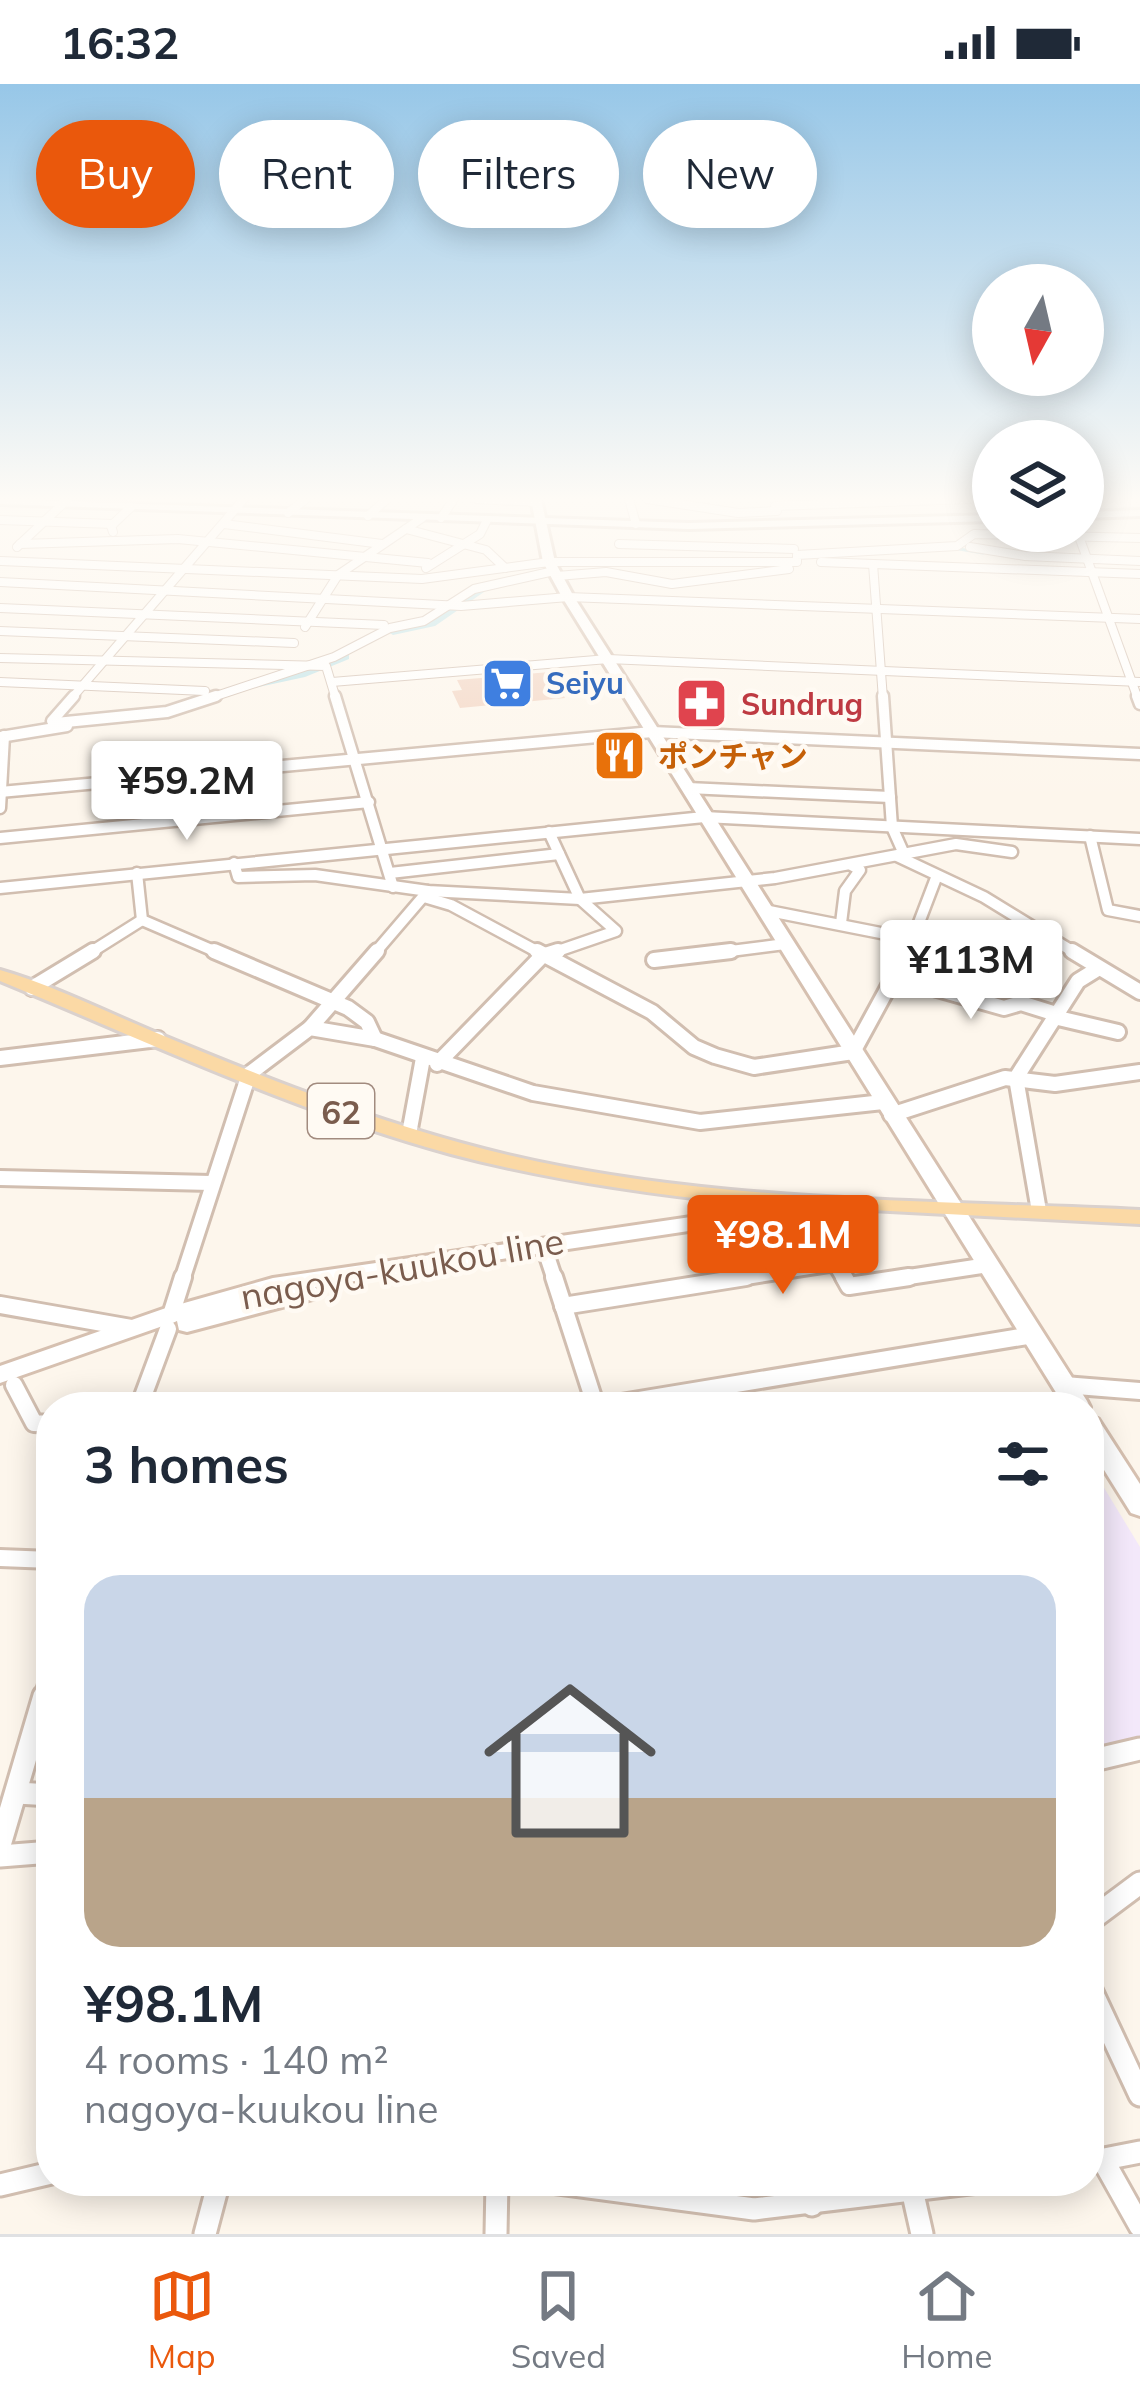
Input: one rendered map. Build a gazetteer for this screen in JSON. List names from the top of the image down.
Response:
{
  "streets": {
    "main road": ["62", "nagoya-kuukou line"]
  },
  "crossings": [
    ["62", "nagoya-kuukou line"]
  ],
  "places": {
    "supermarket": ["Seiyu"],
    "pharmacy": ["Sundrug"],
    "restaurant": ["ポンチャン"]
  },
  "north": "bottom",
  "page": {
    "status": "16:32",
    "chip": [
      "Buy",
      "Rent",
      "Filters",
      "New"
    ],
    "price": ["¥59.2M", "¥113M", "¥98.1M"],
    "heading": "3 homes",
    "list": [
      {
        "name": "¥98.1M",
        "note": "4 rooms · 140 m² · nagoya-kuukou line"
      }
    ],
    "tabs": ["Map", "Saved", "Home"]
  }
}
